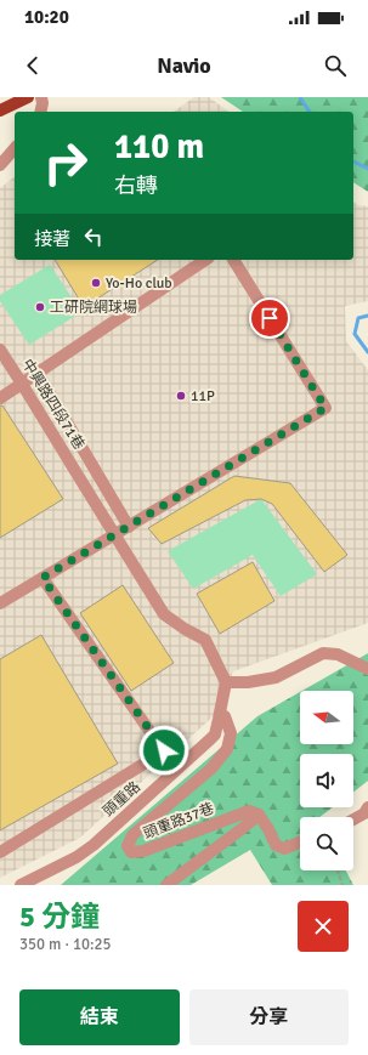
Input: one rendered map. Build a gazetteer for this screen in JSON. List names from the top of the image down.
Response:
{
  "streets": {
    "street": ["中興路四段71巷", "頭重路", "頭重路37巷"]
  },
  "crossings": [
    ["中興路四段71巷", "頭重路"]
  ],
  "places": ["Yo-Ho club", "工研院網球場", "11P"],
  "north": "left",
  "page": {
    "status": "10:20",
    "header": "Navio",
    "turn": ["110 m", "右轉"],
    "then": "接著",
    "heading": ["5 分鐘", "350 m · 10:25"],
    "buttons": ["結束", "分享"]
  }
}
